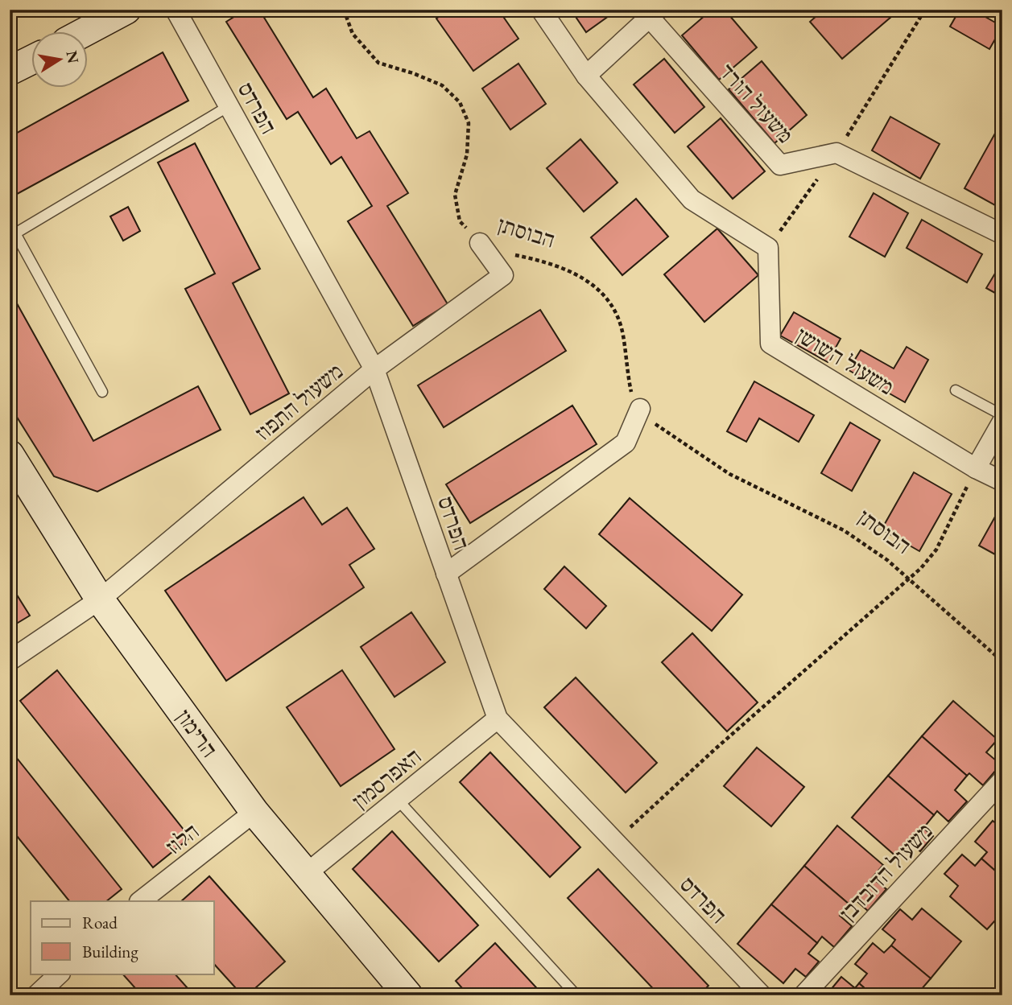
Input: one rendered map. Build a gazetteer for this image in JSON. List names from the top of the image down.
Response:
{
  "streets": {
    "street": [
      "משעול הורד",
      "הפרדס",
      "משעול השושן",
      "משעול התפוז",
      "הרימון",
      "האפרסמון",
      "הלוז",
      "משעול הדובדבן"
    ],
    "path": ["הבוסתן"]
  },
  "crossings": [
    ["הפרדס", "משעול התפוז"],
    ["הפרדס", "האפרסמון"],
    ["הבוסתן", "משעול התפוז"],
    ["משעול התפוז", "הרימון"],
    ["הרימון", "האפרסמון"],
    ["הרימון", "הלוז"]
  ],
  "legend": ["Road", "Building"],
  "north": "right"
}
